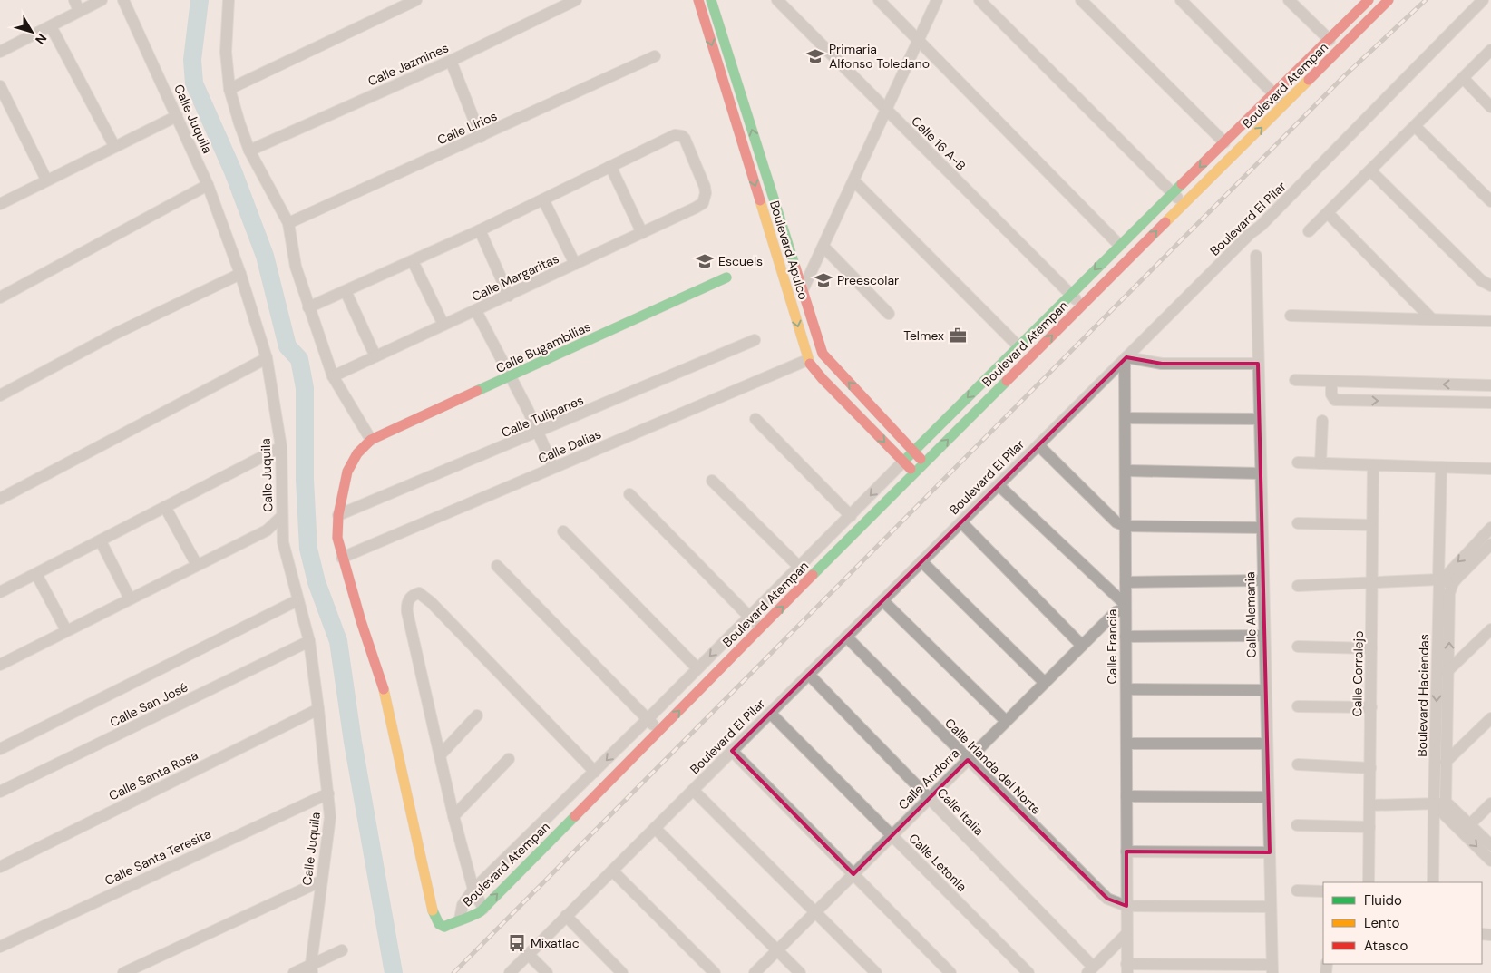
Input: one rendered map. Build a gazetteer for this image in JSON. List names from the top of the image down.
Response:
{
  "streets": {
    "street": [
      "Calle Jazmines",
      "Boulevard Atempan",
      "Calle Juquila",
      "Calle Lirios",
      "Calle 16 A-B",
      "Boulevard El Pilar",
      "Boulevard Apulco",
      "Calle Margaritas",
      "Calle Bugambilias",
      "Calle Tulipanes",
      "Calle Dalias",
      "Calle Alemania",
      "Calle Francia",
      "Calle Corralejo",
      "Boulevard Haciendas",
      "Calle San José",
      "Calle Irlanda del Norte",
      "Calle Santa Rosa",
      "Calle Andorra",
      "Calle Italia",
      "Calle Santa Teresita",
      "Calle Letonia"
    ]
  },
  "crossings": [
    ["Boulevard Atempan", "Calle 16 A-B"],
    ["Boulevard Atempan", "Boulevard Apulco"],
    ["Calle Juquila", "Calle San José"],
    ["Calle Juquila", "Calle Santa Rosa"],
    ["Calle Juquila", "Calle Santa Teresita"],
    ["Boulevard El Pilar", "Calle Francia"],
    ["Boulevard El Pilar", "Calle Irlanda del Norte"],
    ["Boulevard El Pilar", "Calle Italia"],
    ["Boulevard El Pilar", "Calle Letonia"],
    ["Boulevard Apulco", "Calle Dalias"],
    ["Calle Francia", "Calle Irlanda del Norte"],
    ["Calle Francia", "Calle Andorra"],
    ["Calle Irlanda del Norte", "Calle Andorra"],
    ["Calle Andorra", "Calle Italia"],
    ["Calle Andorra", "Calle Letonia"]
  ],
  "places": {
    "school or university": ["Primaria Alfonso Toledano", "Escuels", "Preescolar"],
    "office": ["Telmex"],
    "bus stop": ["Mixatlac"]
  },
  "legend": ["Fluido", "Lento", "Atasco"],
  "north": "bottom right"
}
